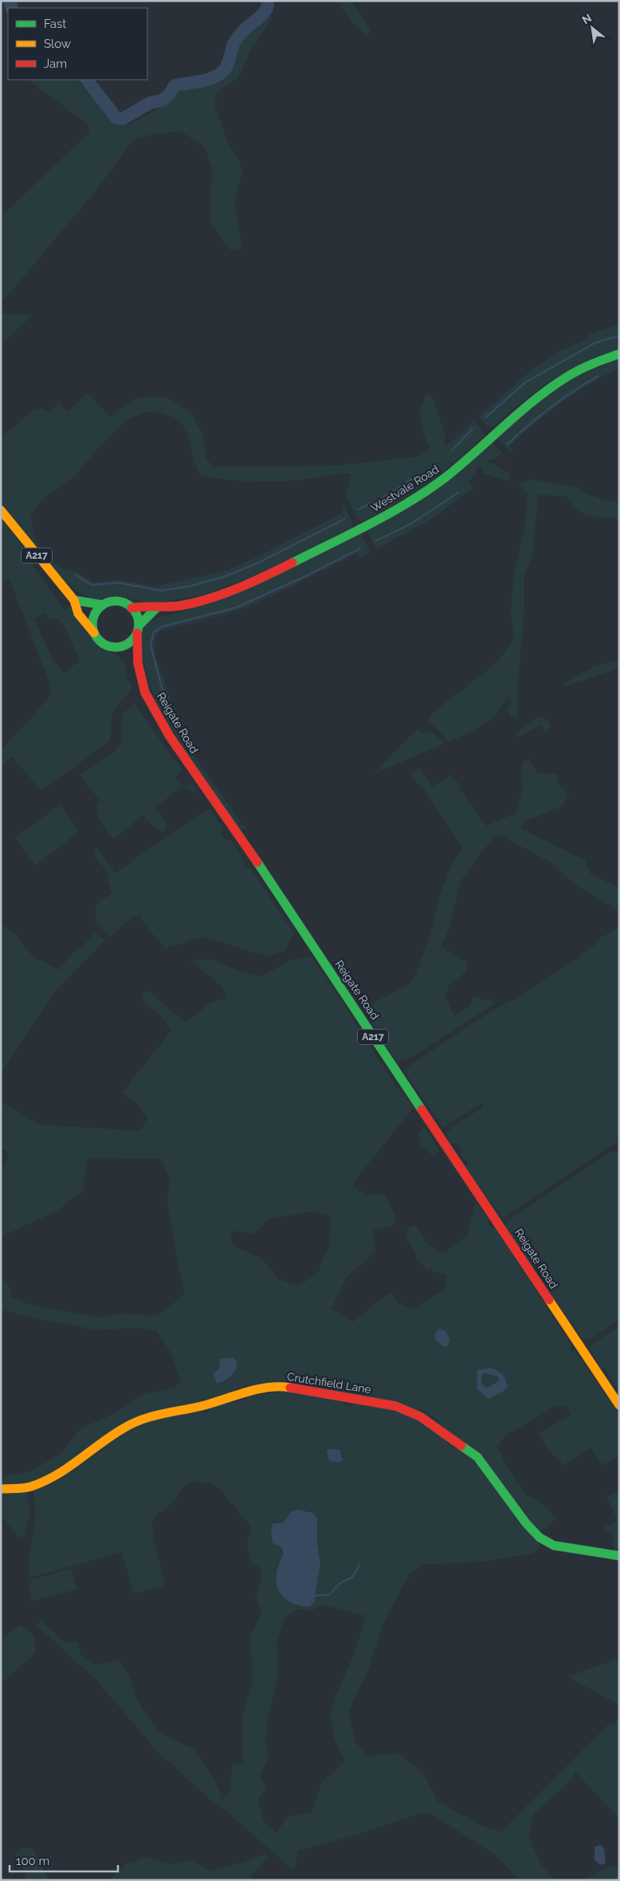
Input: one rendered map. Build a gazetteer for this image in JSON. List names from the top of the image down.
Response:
{
  "streets": {
    "street": [
      "Westvale Road",
      "A217",
      "Reigate Road",
      "Crutchfield Lane"
    ]
  },
  "crossings": [
    ["Westvale Road", "A217"],
    ["Westvale Road", "Reigate Road"],
    ["A217", "Reigate Road"]
  ],
  "legend": ["Fast", "Slow", "Jam"],
  "scale_bar": "100 m",
  "north": "top left"
}
